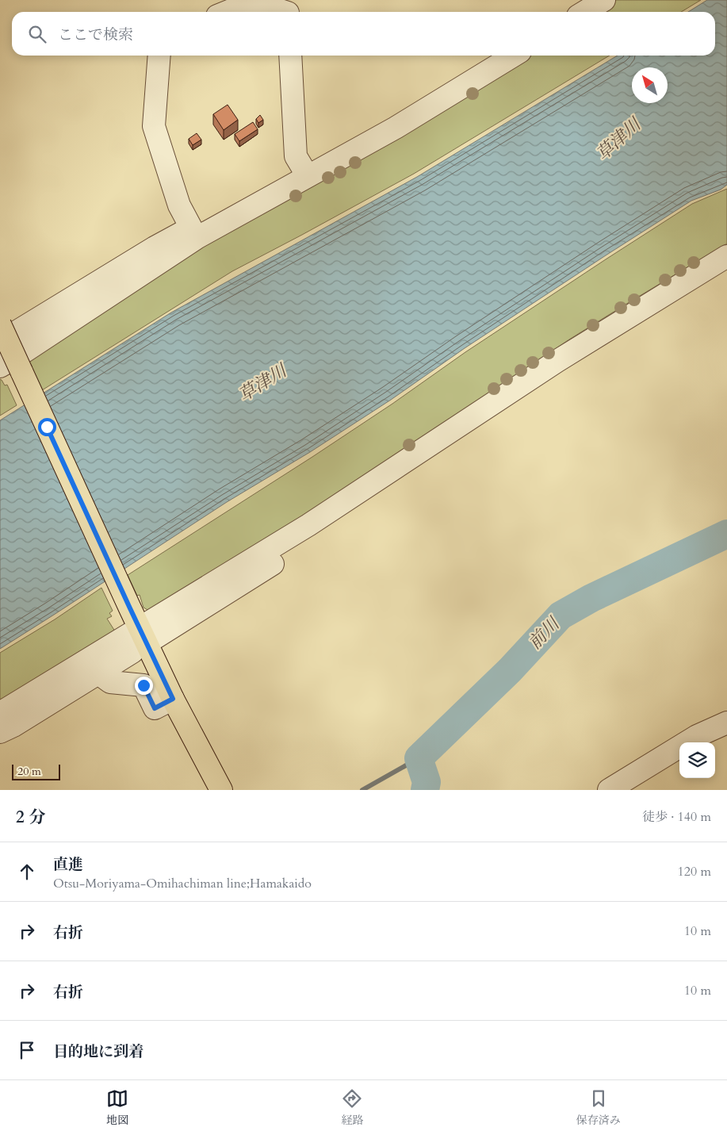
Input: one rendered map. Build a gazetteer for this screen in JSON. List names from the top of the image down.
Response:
{
  "water": ["草津川", "前川"],
  "scale_bar": "20 m",
  "north": "top left",
  "page": {
    "search": "ここで検索",
    "scale": "20 m",
    "heading": ["2 分", "徒歩 · 140 m"],
    "list": [
      ["直進", "Otsu-Moriyama-Omihachiman line;Hamakaido", "120 m"],
      ["右折", "10 m"],
      ["右折", "10 m"],
      "目的地に到着"
    ],
    "nav": ["地図", "経路", "保存済み"]
  }
}
